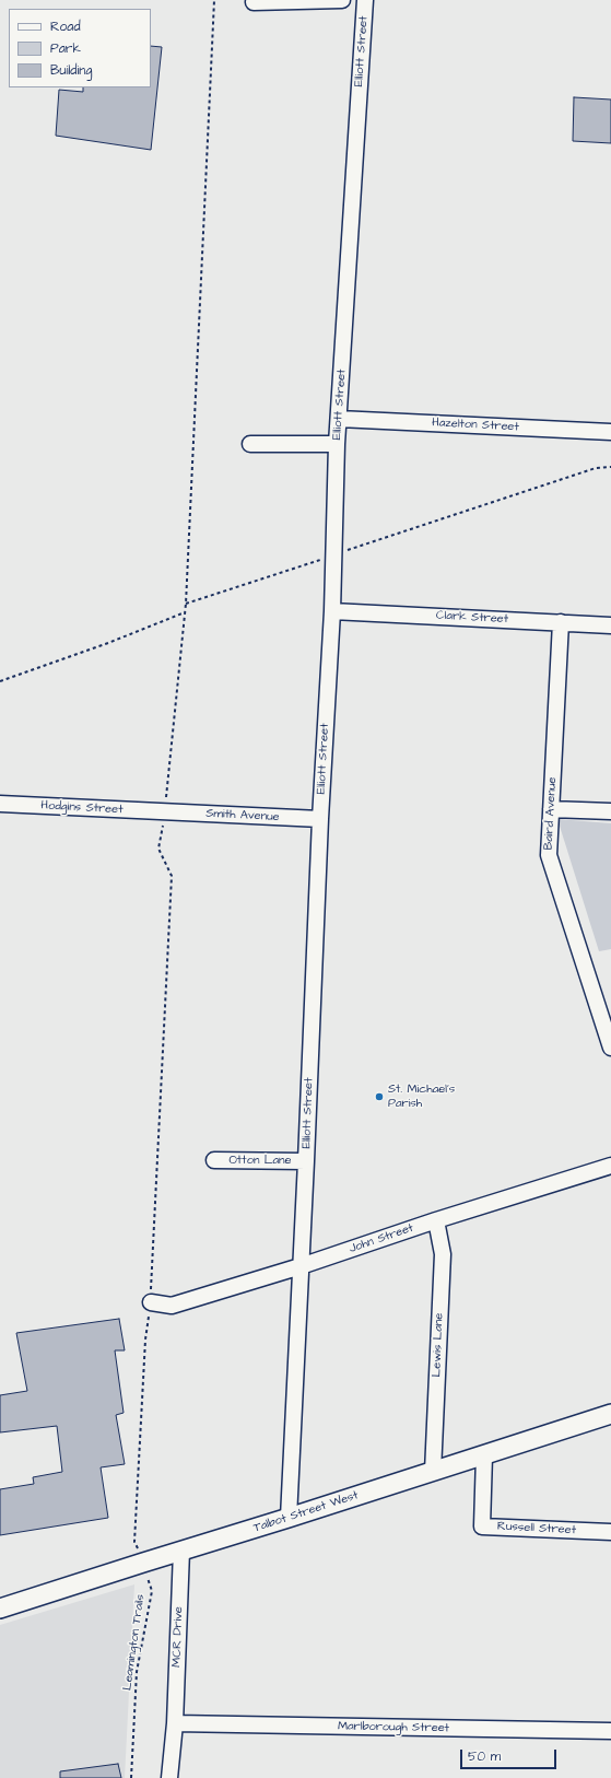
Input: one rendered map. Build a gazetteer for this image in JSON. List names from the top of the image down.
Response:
{
  "streets": {
    "main road": ["Talbot Street West"],
    "street": [
      "Elliott Street",
      "Hazelton Street",
      "Clark Street",
      "Hodgins Street",
      "Baird Avenue",
      "Smith Avenue",
      "Otton Lane",
      "John Street",
      "Lewis Lane",
      "Russell Street",
      "MCR Drive",
      "Marlborough Street"
    ],
    "path": ["Leamington Trails"]
  },
  "crossings": [
    ["Elliott Street", "Hazelton Street"],
    ["Elliott Street", "Clark Street"],
    ["Elliott Street", "Smith Avenue"],
    ["Elliott Street", "Otton Lane"],
    ["Elliott Street", "John Street"],
    ["Elliott Street", "Talbot Street West"],
    ["Clark Street", "Baird Avenue"],
    ["Hodgins Street", "Smith Avenue"],
    ["Hodgins Street", "Leamington Trails"],
    ["Smith Avenue", "Leamington Trails"],
    ["John Street", "Lewis Lane"],
    ["John Street", "Leamington Trails"],
    ["Lewis Lane", "Talbot Street West"],
    ["Talbot Street West", "Russell Street"],
    ["Talbot Street West", "MCR Drive"],
    ["Talbot Street West", "Leamington Trails"],
    ["MCR Drive", "Marlborough Street"]
  ],
  "places": ["St. Michael's Parish"],
  "legend": ["Road", "Park", "Building"],
  "scale_bar": "50 m"
}
